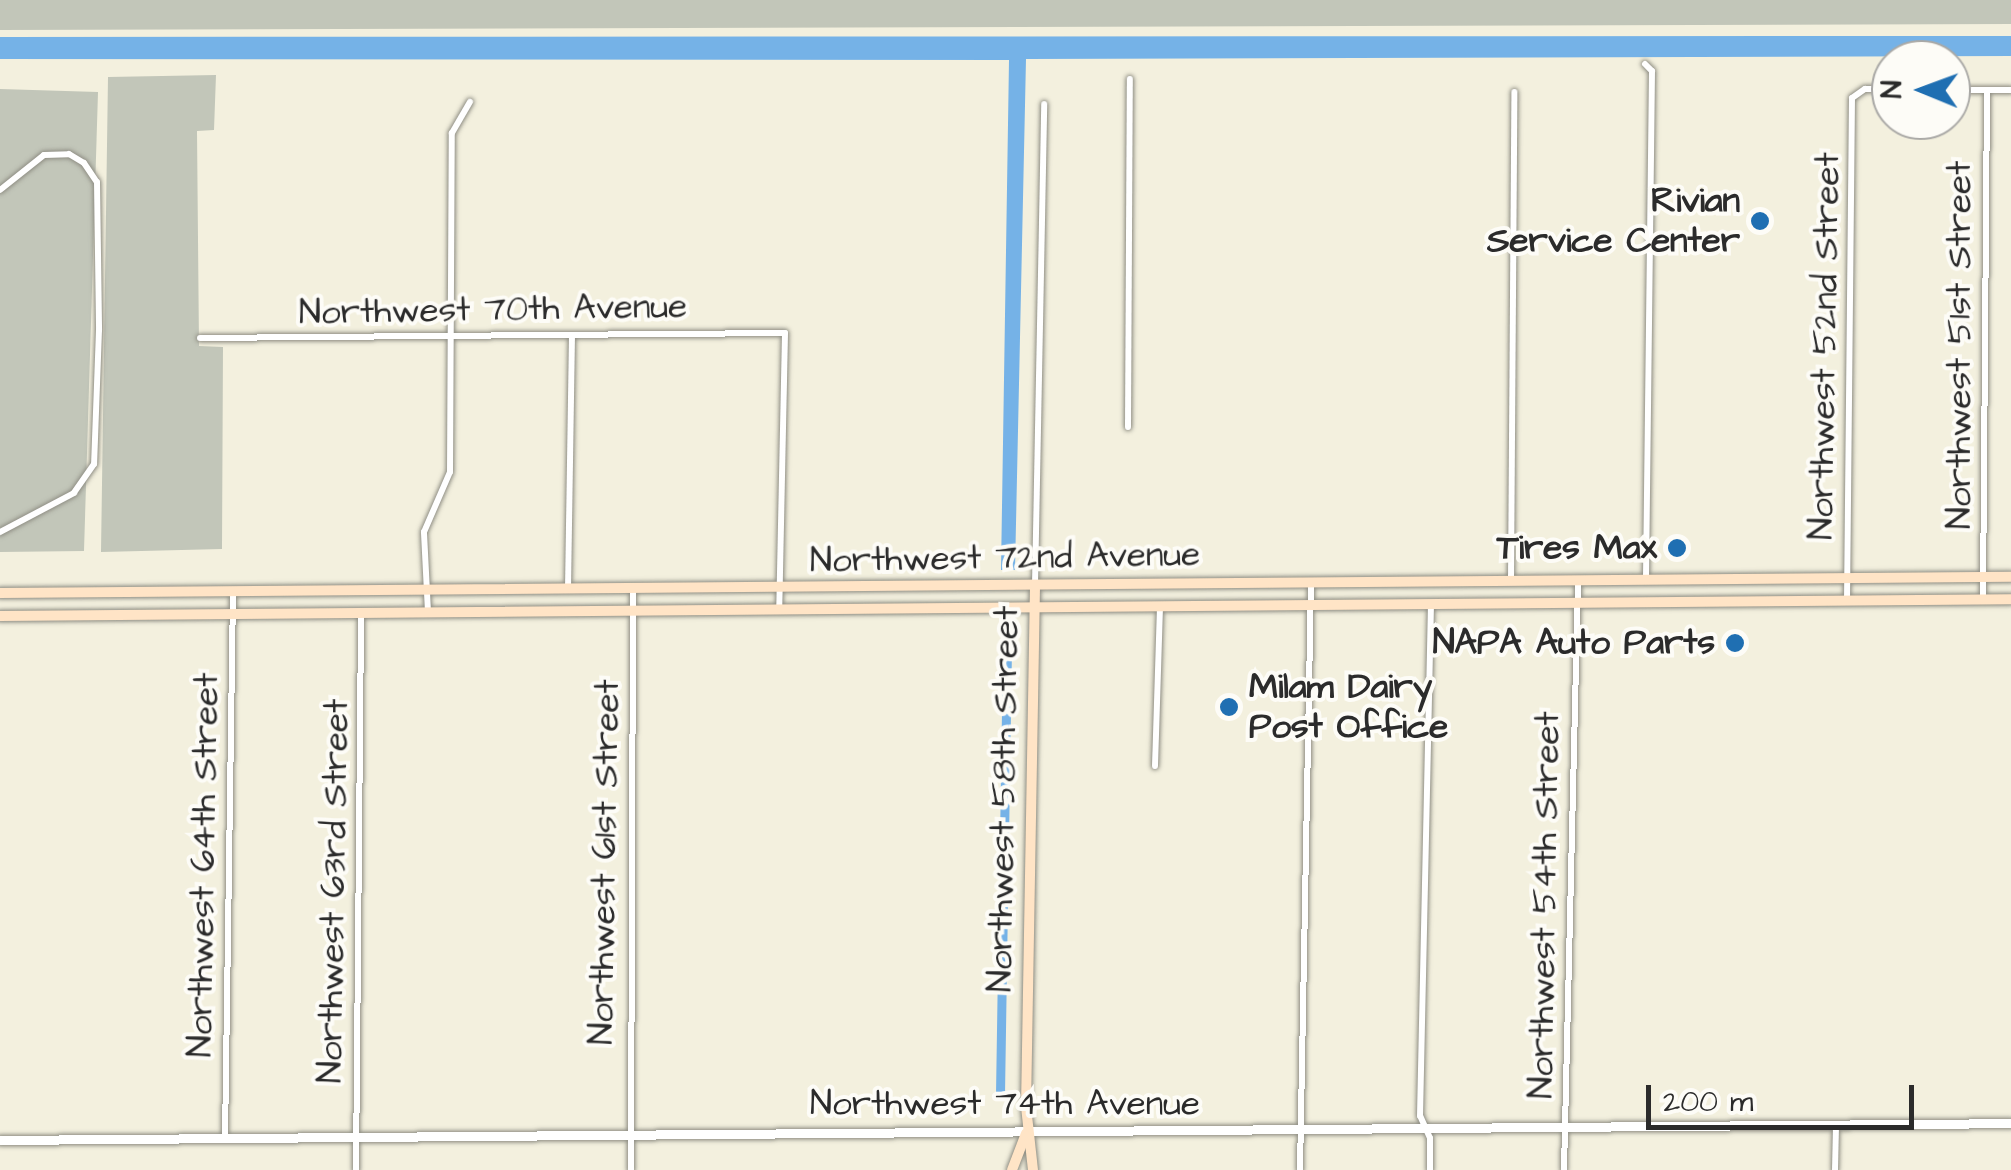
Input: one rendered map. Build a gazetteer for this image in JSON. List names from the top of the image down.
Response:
{
  "streets": {
    "main road": ["Northwest 72nd Avenue", "Northwest 58th Street"],
    "street": [
      "Northwest 70th Avenue",
      "Northwest 51st Street",
      "Northwest 52nd Street",
      "Northwest 61st Street",
      "Northwest 64th Street",
      "Northwest 63rd Street",
      "Northwest 54th Street",
      "Northwest 74th Avenue"
    ]
  },
  "crossings": [
    ["Northwest 70th Avenue", "Northwest 72nd Avenue"],
    ["Northwest 51st Street", "Northwest 72nd Avenue"],
    ["Northwest 52nd Street", "Northwest 72nd Avenue"],
    ["Northwest 72nd Avenue", "Northwest 58th Street"],
    ["Northwest 72nd Avenue", "Northwest 61st Street"],
    ["Northwest 72nd Avenue", "Northwest 64th Street"],
    ["Northwest 72nd Avenue", "Northwest 63rd Street"],
    ["Northwest 72nd Avenue", "Northwest 54th Street"],
    ["Northwest 58th Street", "Northwest 74th Avenue"],
    ["Northwest 61st Street", "Northwest 74th Avenue"],
    ["Northwest 64th Street", "Northwest 74th Avenue"],
    ["Northwest 63rd Street", "Northwest 74th Avenue"],
    ["Northwest 54th Street", "Northwest 74th Avenue"]
  ],
  "places": [
    "Rivian Service Center",
    "Tires Max",
    "NAPA Auto Parts",
    "Milam Dairy Post Office"
  ],
  "scale_bar": "200 m",
  "north": "left"
}
